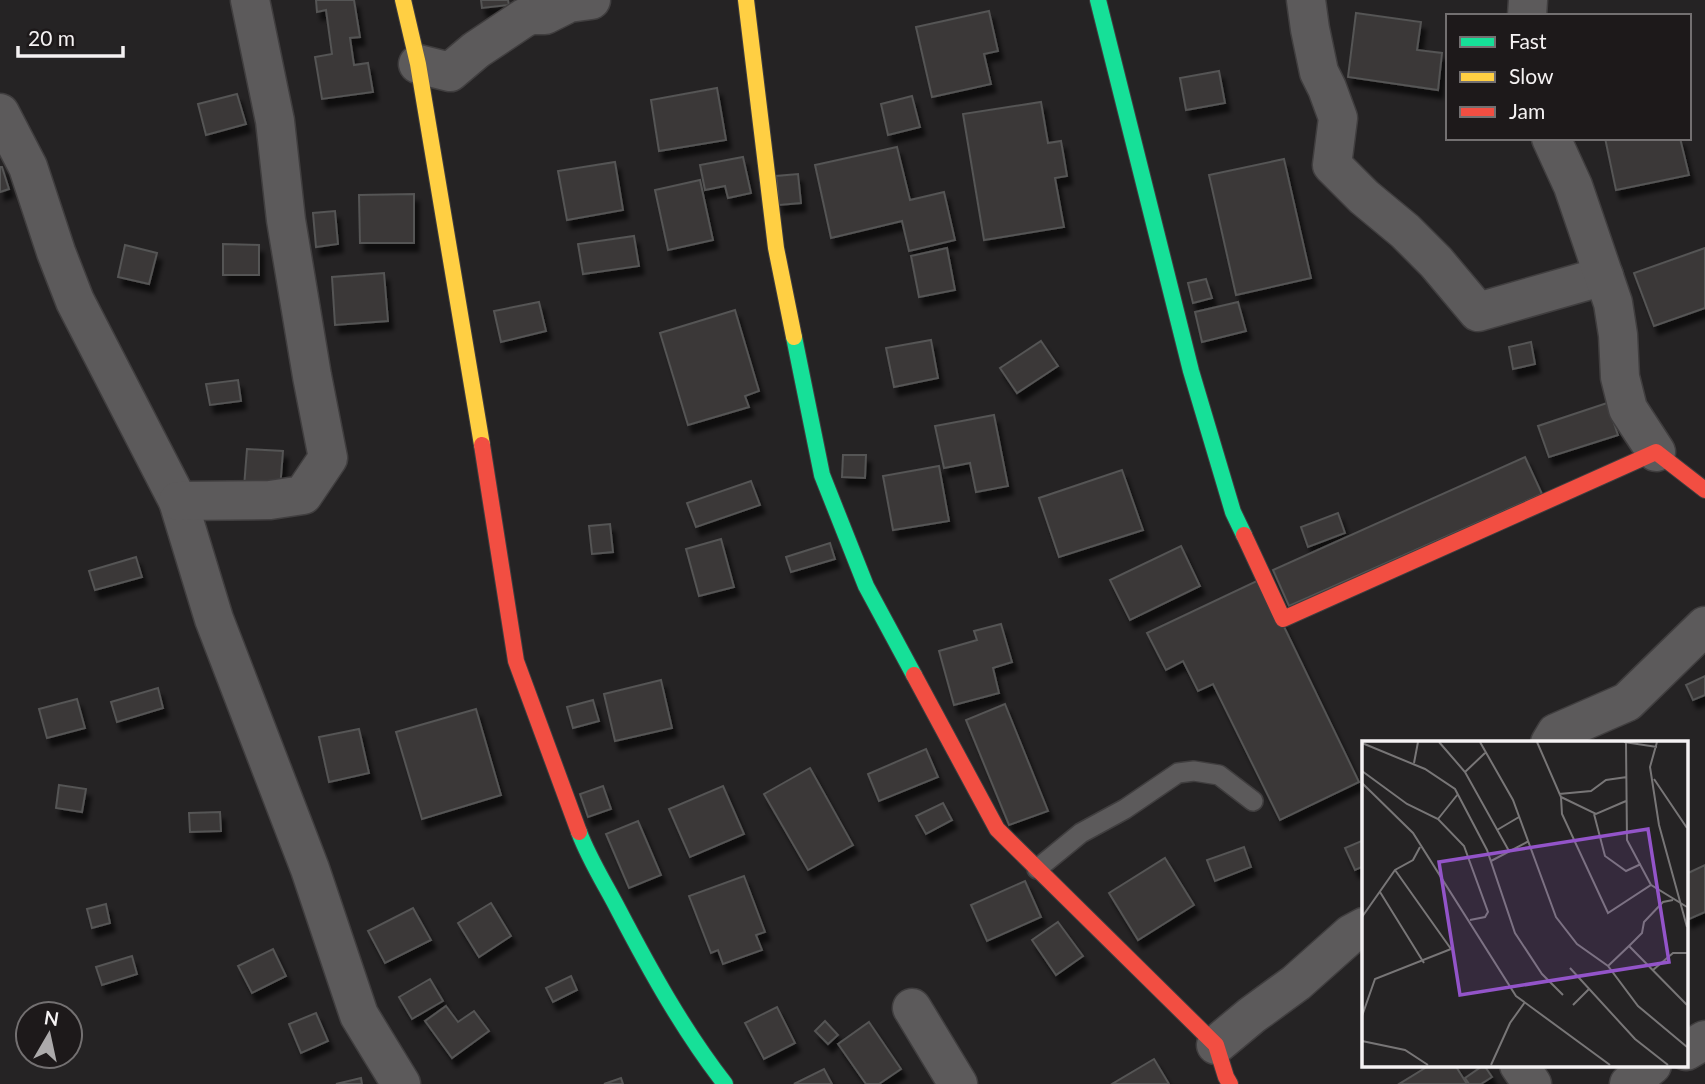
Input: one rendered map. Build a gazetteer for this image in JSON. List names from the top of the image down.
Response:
{
  "legend": ["Fast", "Slow", "Jam"],
  "scale_bar": "20 m",
  "north": "top"
}
